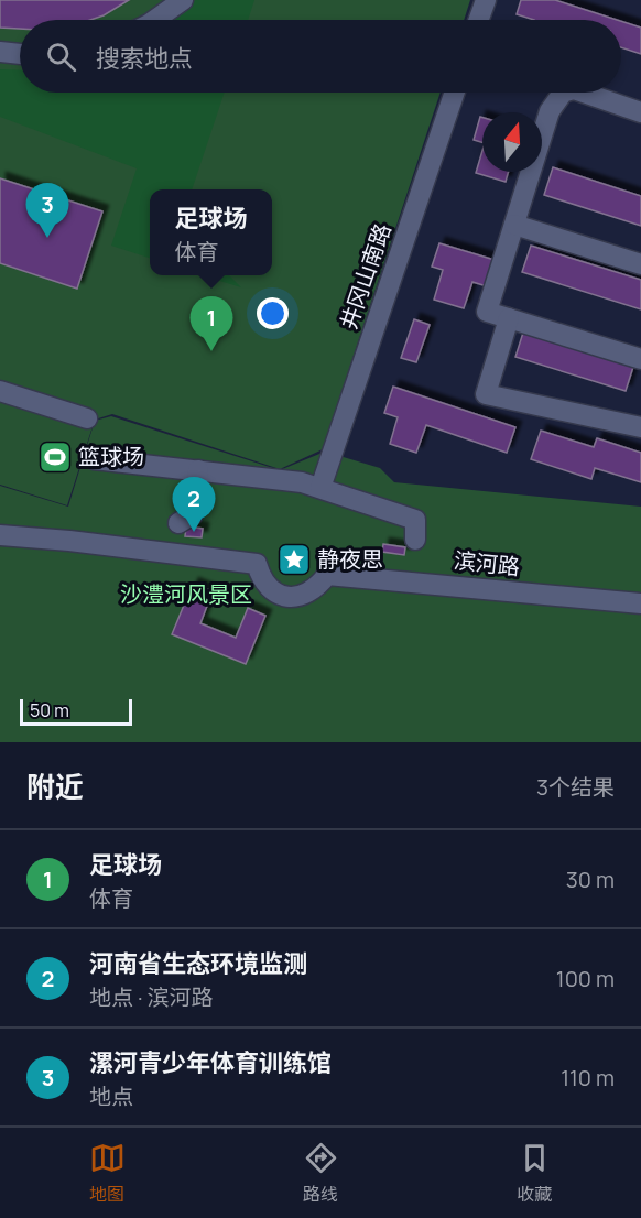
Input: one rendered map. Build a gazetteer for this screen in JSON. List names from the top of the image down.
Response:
{
  "streets": {
    "street": ["井冈山南路", "滨河路"]
  },
  "parks": ["沙澧河风景区"],
  "places": {
    "sports": ["篮球场"],
    "place": ["静夜思"]
  },
  "scale_bar": "50 m",
  "north": "top",
  "page": {
    "search": "搜索地点",
    "pins": ["3", "1", "2"],
    "popup": ["足球场", "体育"],
    "scale": "50 m",
    "heading": ["附近", "3个结果"],
    "list": [
      {
        "mark": "1",
        "name": "足球场",
        "note": "体育",
        "value": "30 m"
      },
      {
        "mark": "2",
        "name": "河南省生态环境监测",
        "note": "地点 · 滨河路",
        "value": "100 m"
      },
      {
        "mark": "3",
        "name": "漯河青少年体育训练馆",
        "note": "地点",
        "value": "110 m"
      }
    ],
    "nav": ["地图", "路线", "收藏"]
  }
}
